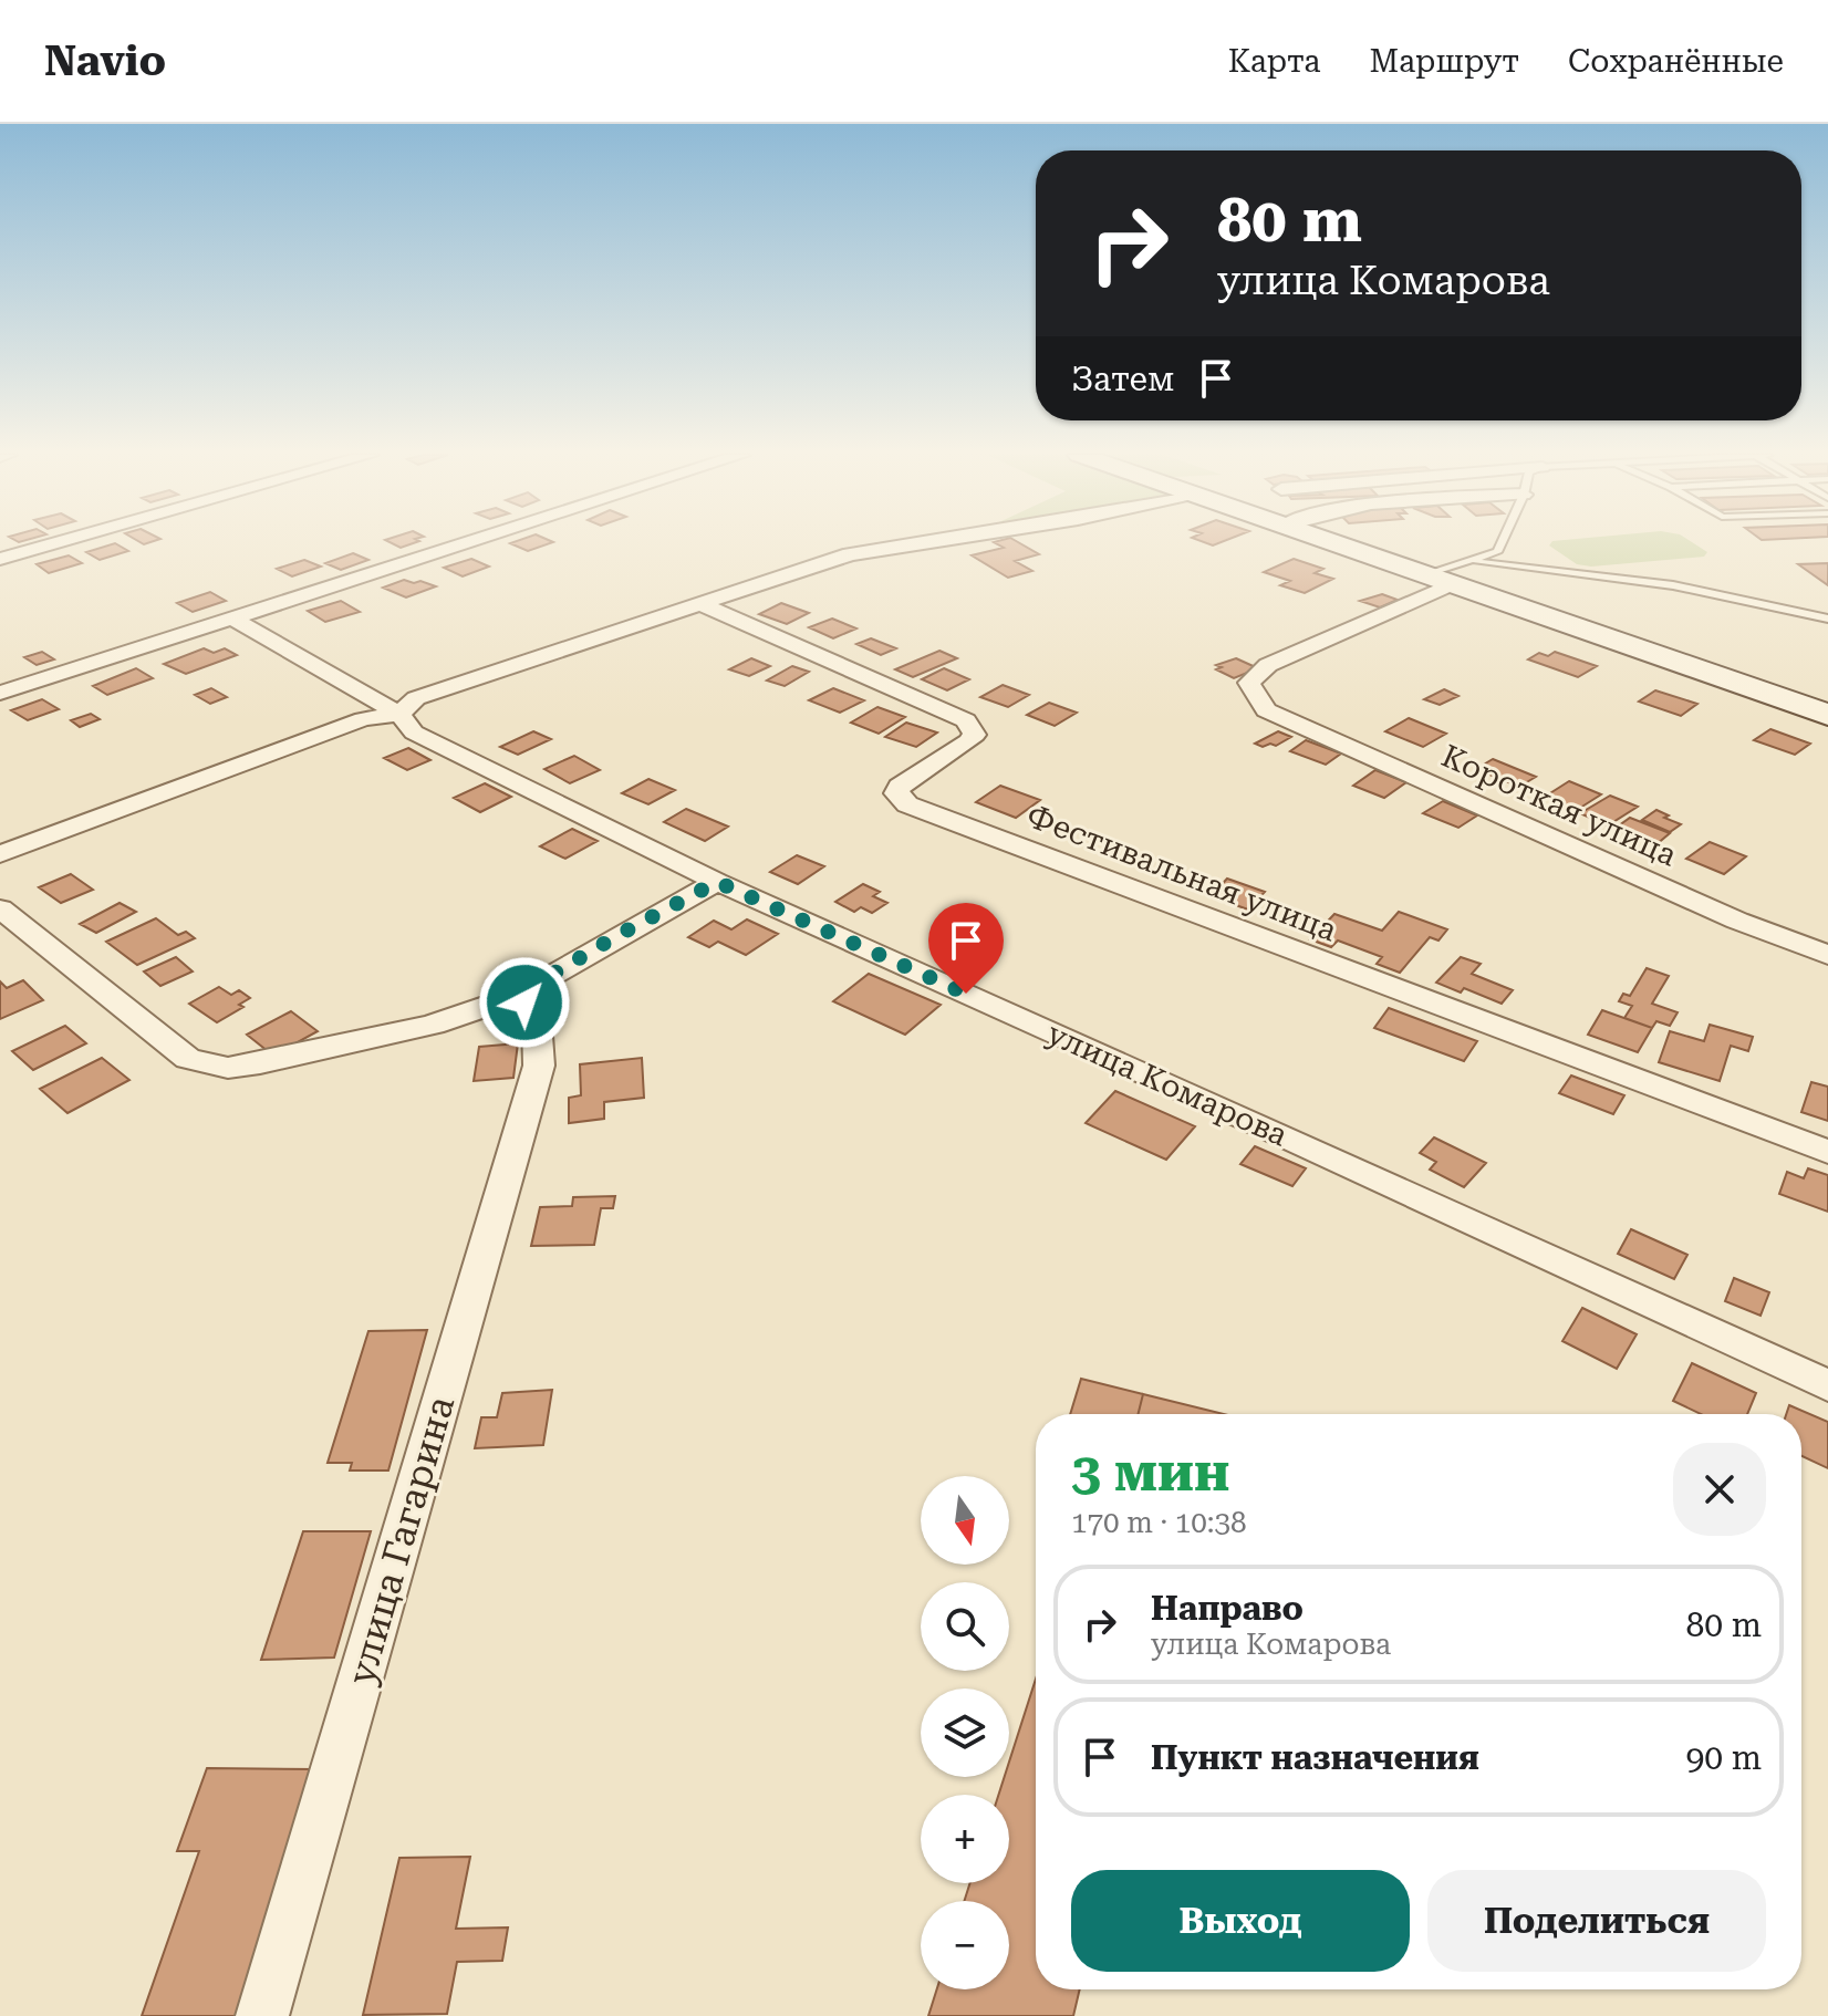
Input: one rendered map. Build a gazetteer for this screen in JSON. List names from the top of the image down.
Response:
{
  "streets": {
    "street": [
      "Короткая улица",
      "Фестивальная улица",
      "улица Комарова",
      "улица Гагарина"
    ]
  },
  "north": "bottom",
  "page": {
    "header": "Navio",
    "nav": ["Карта", "Маршрут", "Сохранённые"],
    "turn": ["80 m", "улица Комарова"],
    "then": "Затем",
    "heading": ["3 мин", "170 m · 10:38"],
    "map_buttons": ["+", "−"],
    "list": [
      {
        "name": "Направо",
        "note": "улица Комарова",
        "value": "80 m"
      },
      {
        "name": "Пункт назначения",
        "value": "90 m"
      }
    ],
    "buttons": ["Выход", "Поделиться"]
  }
}
